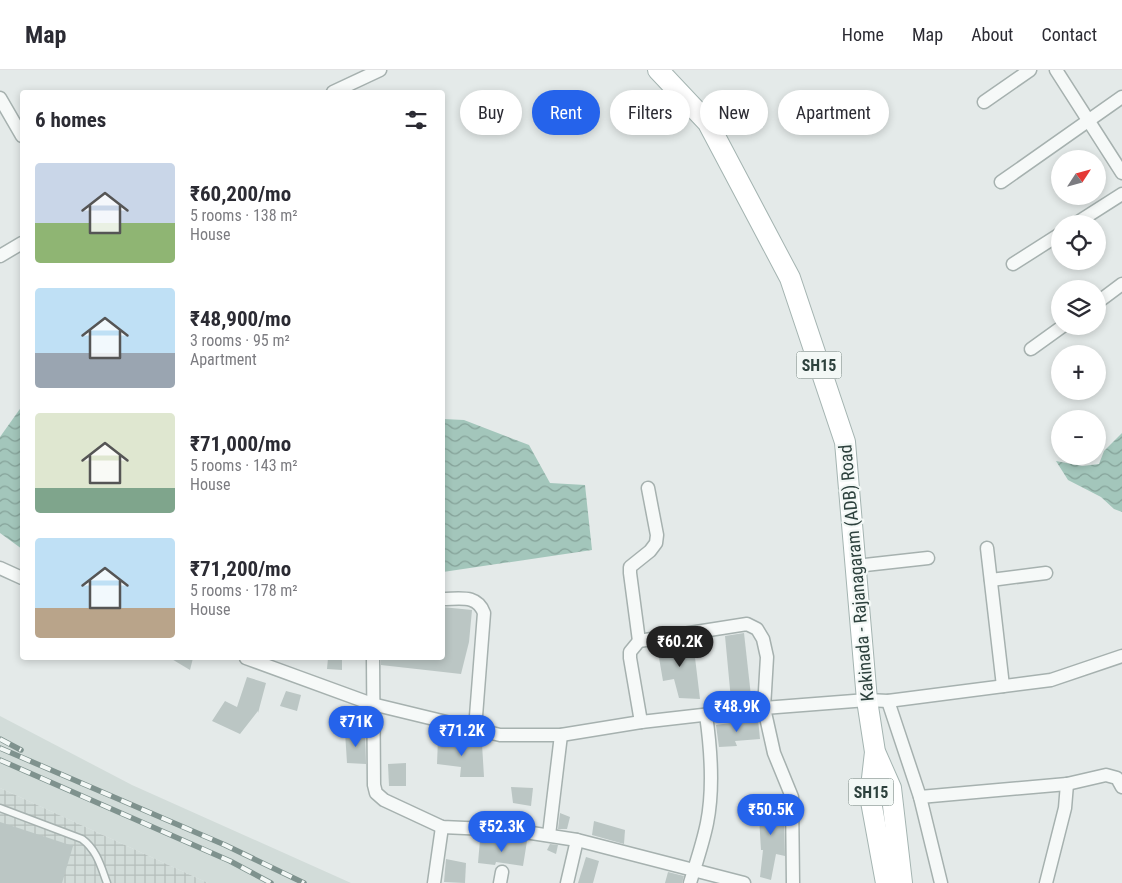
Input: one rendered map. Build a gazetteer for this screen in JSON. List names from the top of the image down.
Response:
{
  "streets": {
    "main road": ["SH15", "Kakinada - Rajanagaram (ADB) Road"]
  },
  "crossings": [
    ["SH15", "Kakinada - Rajanagaram (ADB) Road"]
  ],
  "north": "top right",
  "page": {
    "header": "Map",
    "nav": [
      "Home",
      "Map",
      "About",
      "Contact"
    ],
    "chip": [
      "Buy",
      "Rent",
      "Filters",
      "New",
      "Apartment"
    ],
    "heading": "6 homes",
    "map_buttons": ["+", "−"],
    "list": [
      {
        "name": "₹60,200/mo",
        "note": "5 rooms · 138 m² · House"
      },
      {
        "name": "₹48,900/mo",
        "note": "3 rooms · 95 m² · Apartment"
      },
      {
        "name": "₹71,000/mo",
        "note": "5 rooms · 143 m² · House"
      },
      {
        "name": "₹71,200/mo",
        "note": "5 rooms · 178 m² · House"
      }
    ],
    "price": [
      "₹60.2K",
      "₹48.9K",
      "₹71K",
      "₹71.2K",
      "₹50.5K",
      "₹52.3K"
    ]
  }
}
